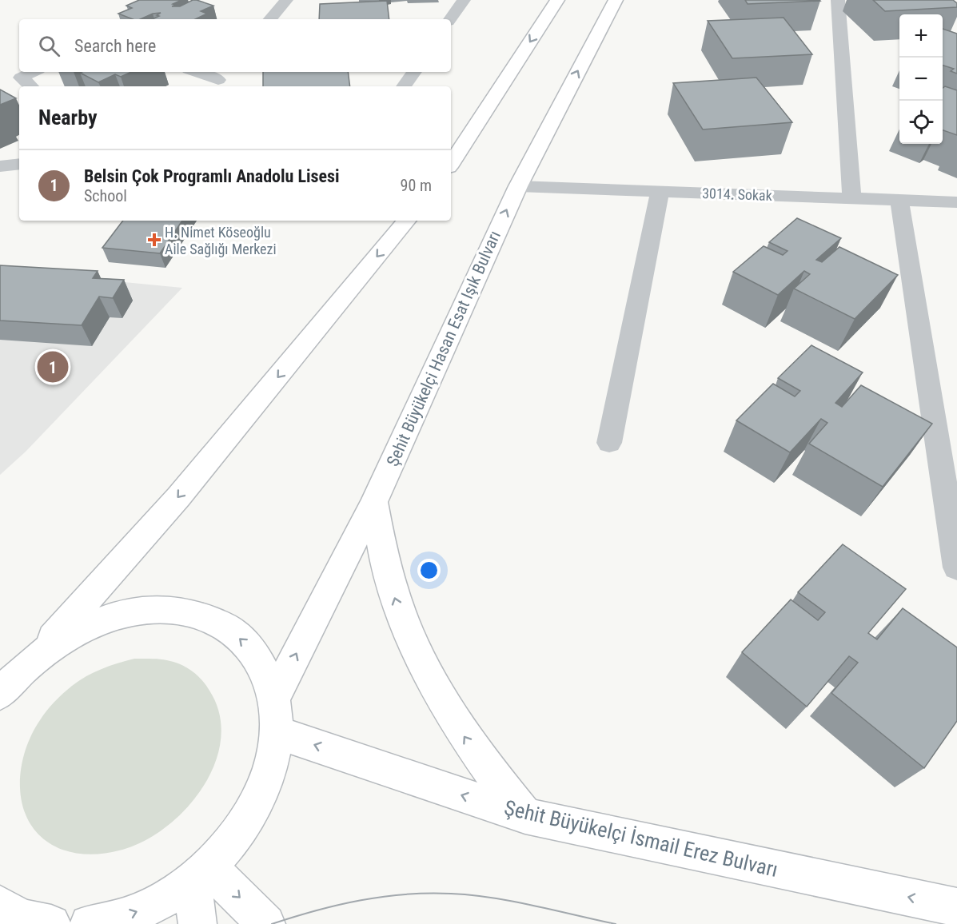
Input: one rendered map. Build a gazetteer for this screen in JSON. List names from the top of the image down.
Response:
{
  "streets": {
    "main road": ["Şehit Büyükelçi Hasan Esat Işık Bulvarı", "Şehit Büyükelçi İsmail Erez Bulvarı"],
    "street": ["3014. Sokak"]
  },
  "crossings": [
    ["3014. Sokak", "Şehit Büyükelçi Hasan Esat Işık Bulvarı"],
    ["Şehit Büyükelçi Hasan Esat Işık Bulvarı", "Şehit Büyükelçi İsmail Erez Bulvarı"]
  ],
  "one_way": ["Şehit Büyükelçi İsmail Erez Bulvarı"],
  "places": {
    "health": ["H. Nimet Köseoğlu Aile Sağlığı Merkezi"]
  },
  "page": {
    "map_buttons": ["+", "−"],
    "search": "Search here",
    "heading": "Nearby",
    "list": [
      {
        "mark": "1",
        "name": "Belsin Çok Programlı Anadolu Lisesi",
        "note": "School",
        "value": "90 m"
      }
    ],
    "pins": "1"
  }
}
